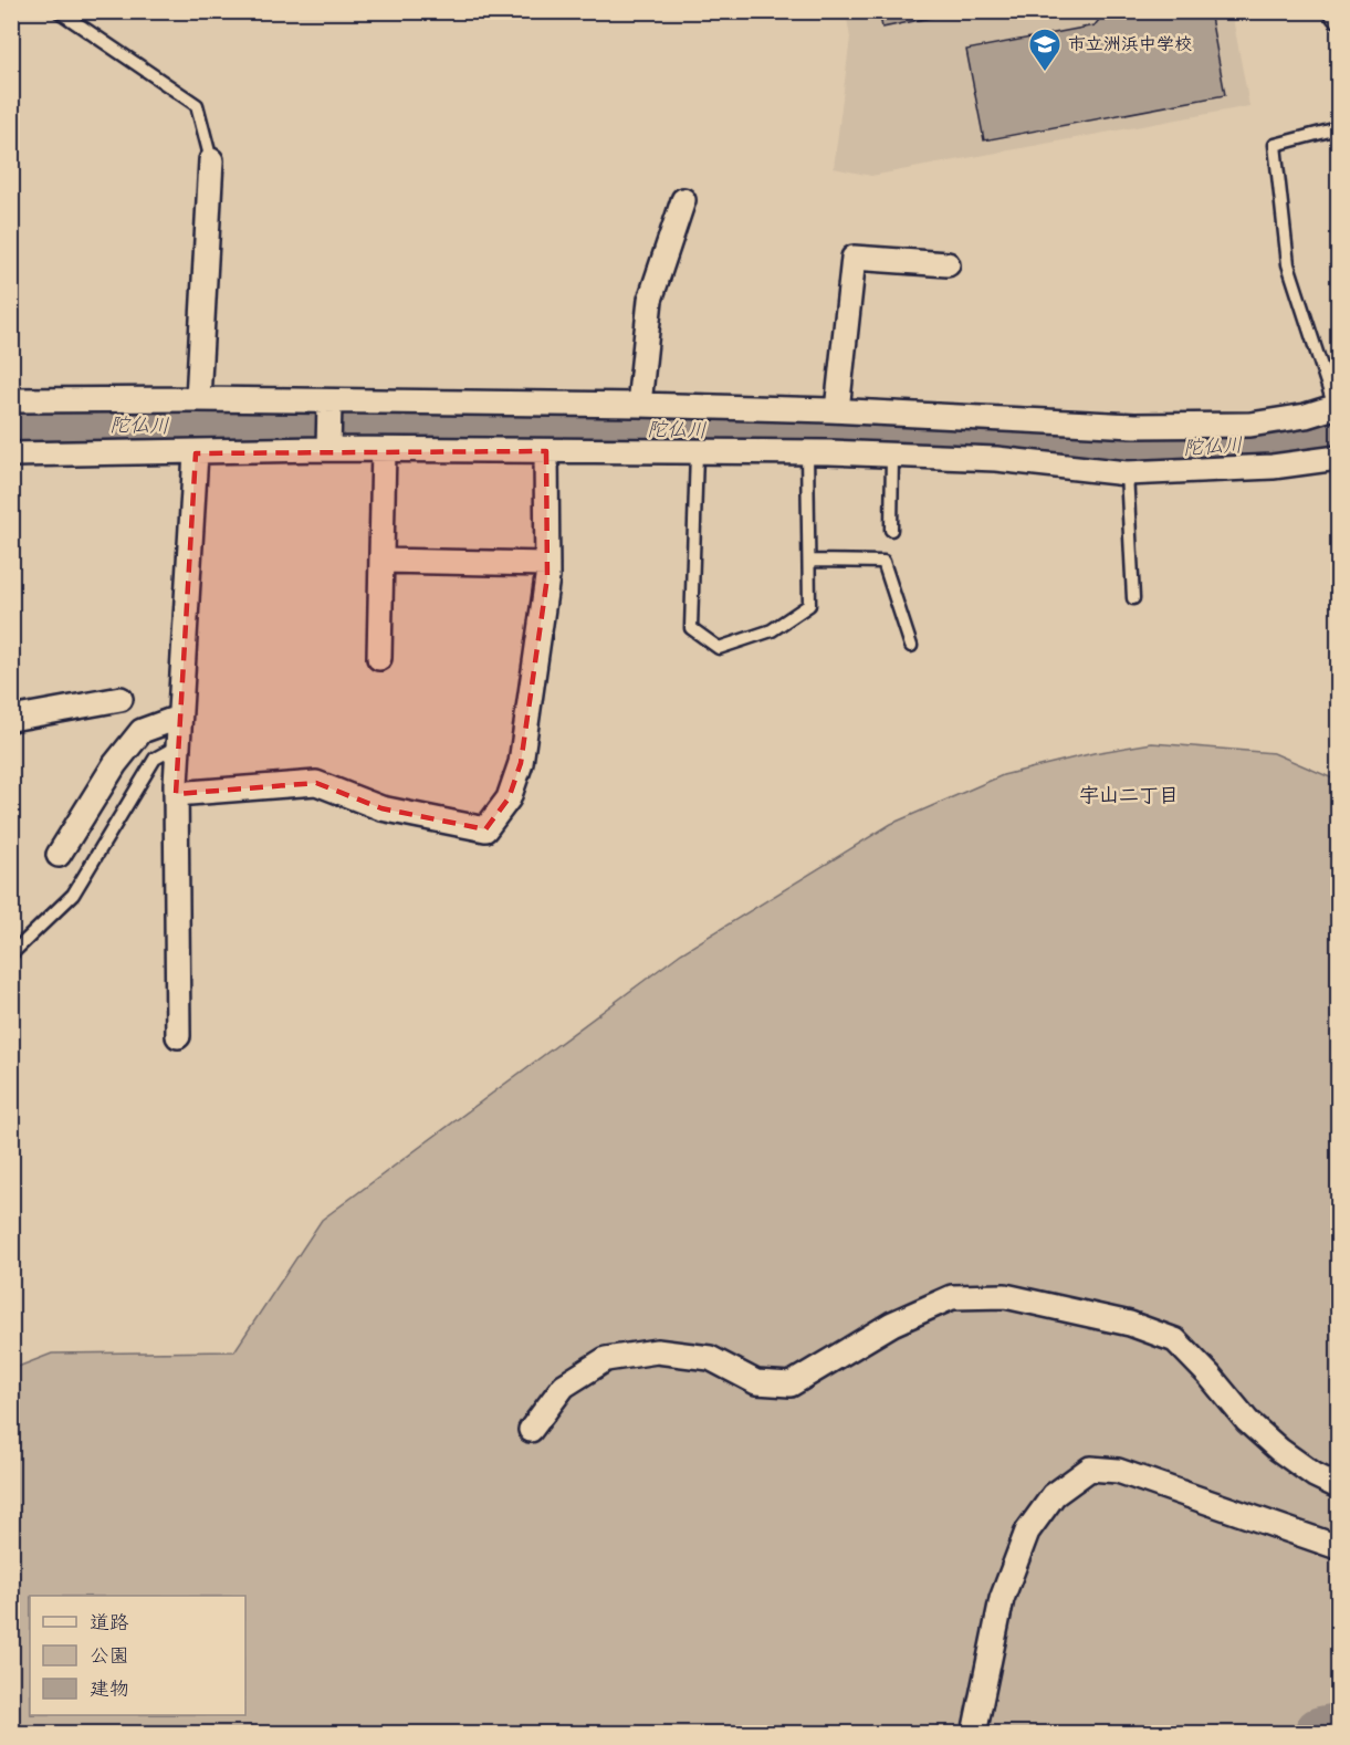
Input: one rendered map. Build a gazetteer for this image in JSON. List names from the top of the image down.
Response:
{
  "districts": ["宇山二丁目"],
  "water": ["陀仏川"],
  "places": {
    "school or university": ["市立洲浜中学校"]
  },
  "legend": ["道路", "公園", "建物"]
}
